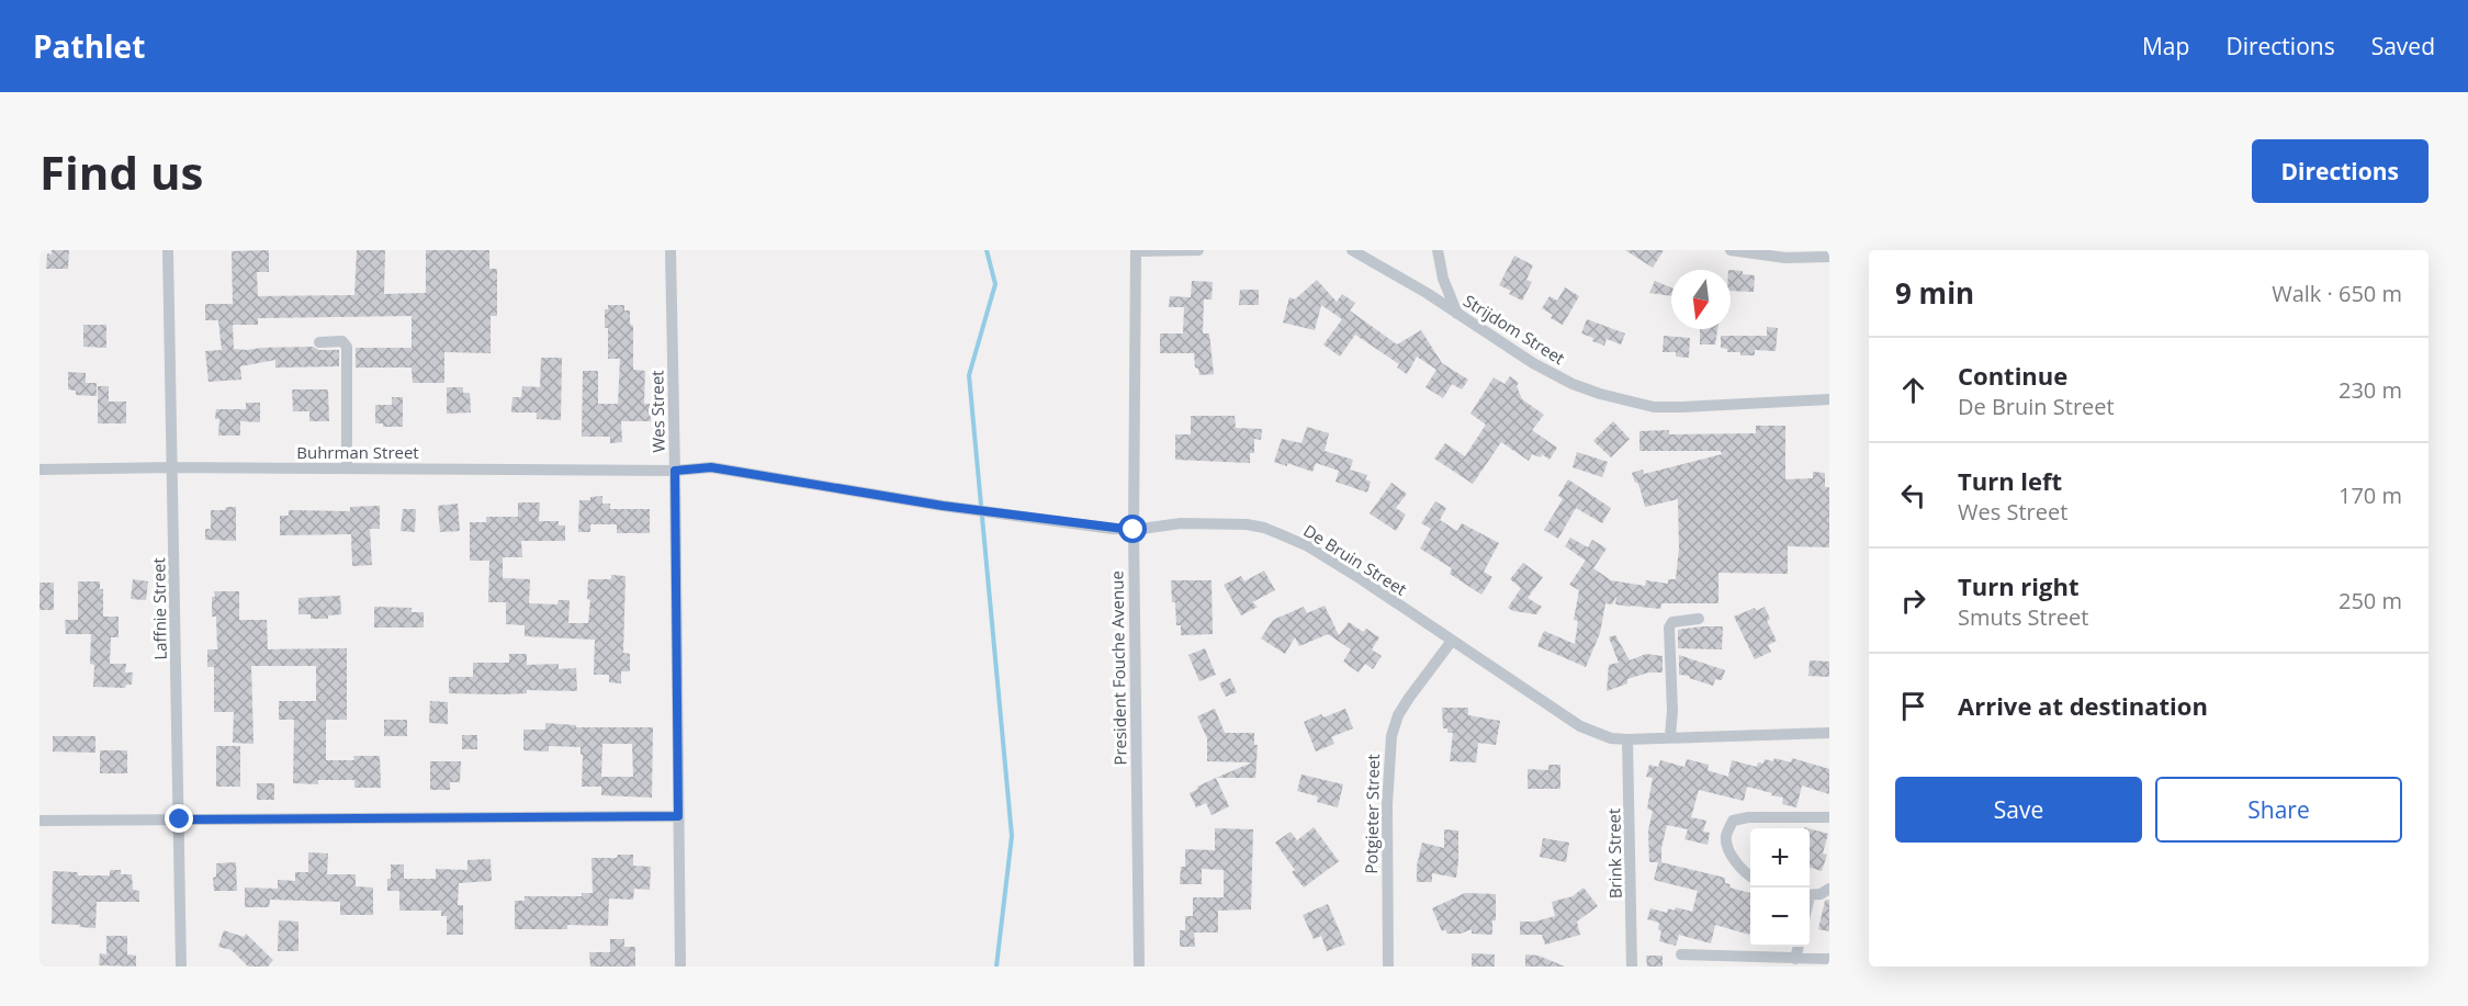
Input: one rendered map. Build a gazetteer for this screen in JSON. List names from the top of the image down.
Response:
{
  "streets": {
    "street": [
      "Strijdom Street",
      "Wes Street",
      "Buhrman Street",
      "De Bruin Street",
      "Laffnie Street",
      "President Fouche Avenue",
      "Potgieter Street",
      "Brink Street"
    ]
  },
  "crossings": [
    ["Wes Street", "Buhrman Street"],
    ["Wes Street", "De Bruin Street"],
    ["Buhrman Street", "De Bruin Street"],
    ["Buhrman Street", "Laffnie Street"],
    ["De Bruin Street", "President Fouche Avenue"],
    ["De Bruin Street", "Potgieter Street"],
    ["De Bruin Street", "Brink Street"]
  ],
  "north": "bottom",
  "page": {
    "header": "Pathlet",
    "nav": ["Map", "Directions", "Saved"],
    "buttons": [
      "Directions",
      ["Save", "Share"]
    ],
    "title": "Find us",
    "heading": ["9 min", "Walk · 650 m"],
    "list": [
      ["Continue", "De Bruin Street", "230 m"],
      ["Turn left", "Wes Street", "170 m"],
      ["Turn right", "Smuts Street", "250 m"],
      "Arrive at destination"
    ],
    "map_buttons": ["+", "−"]
  }
}
